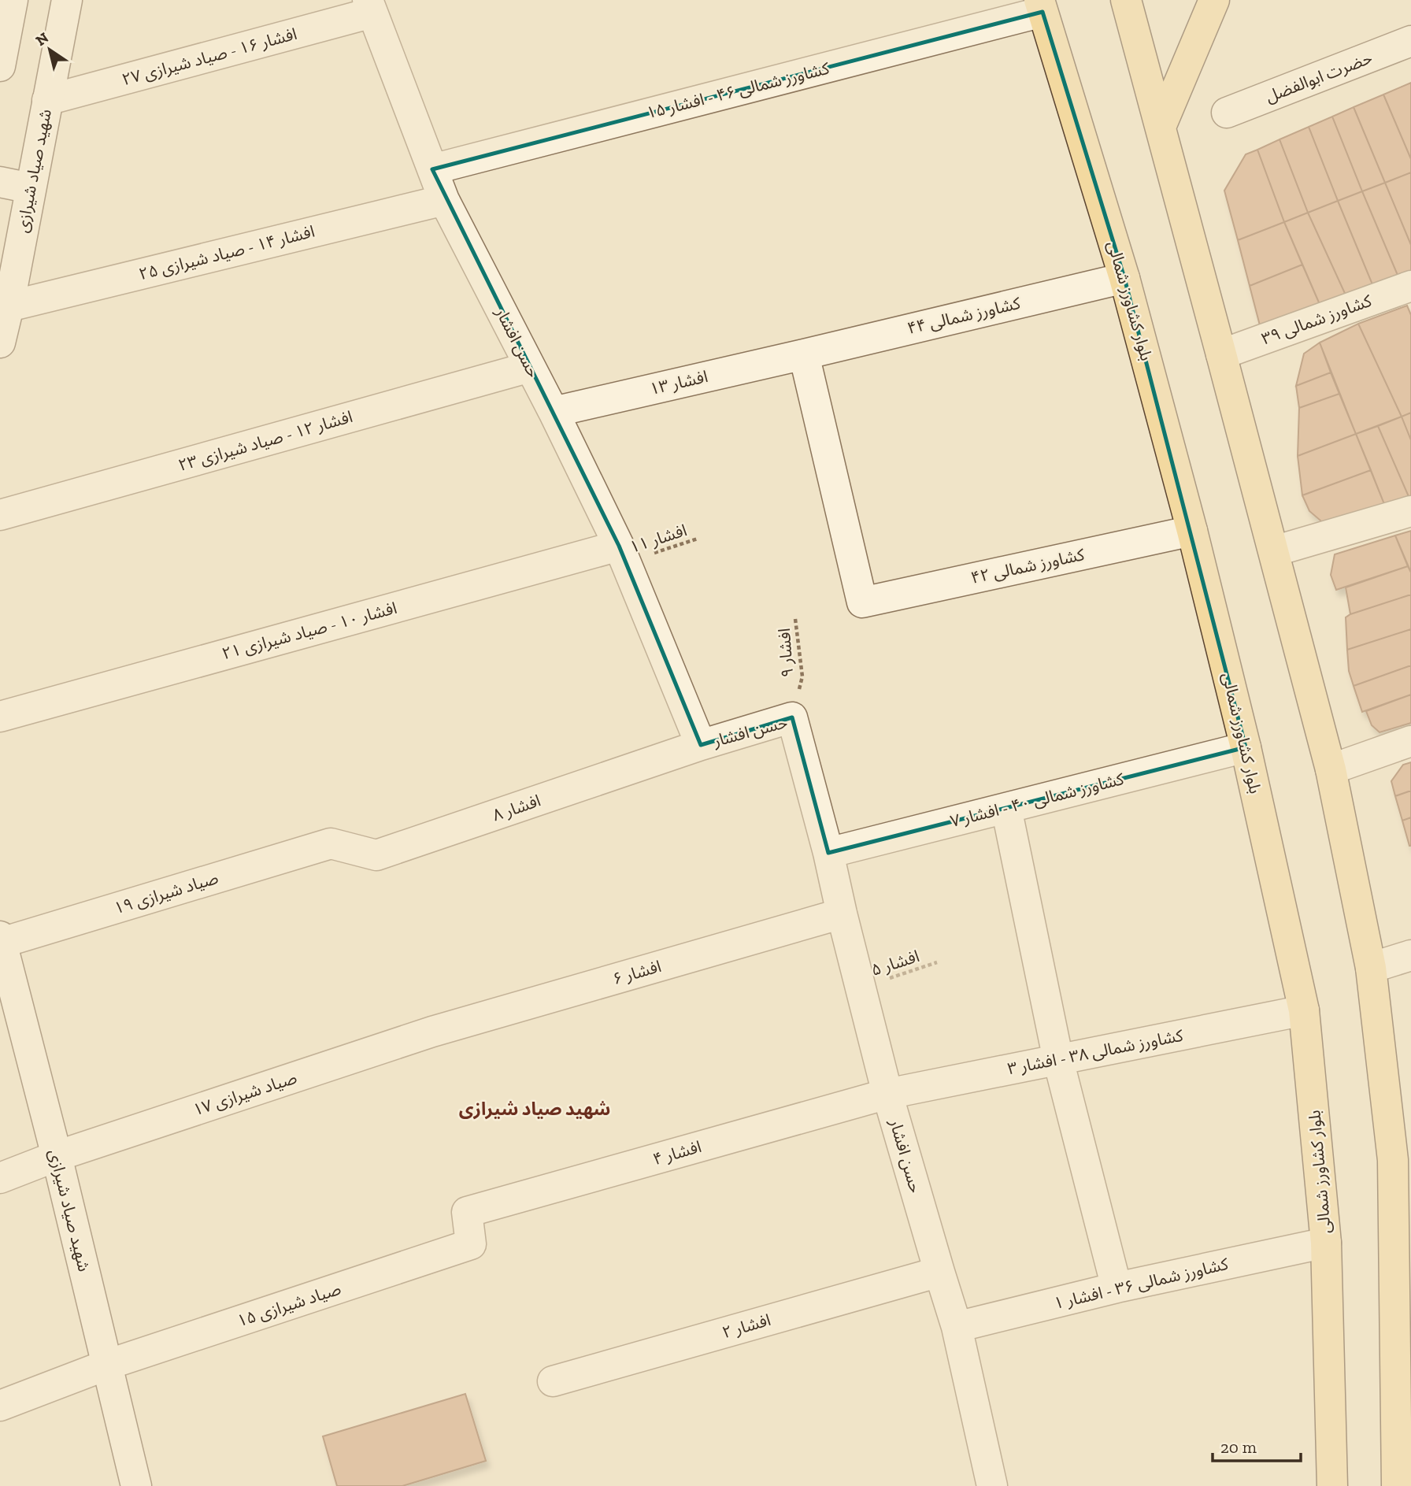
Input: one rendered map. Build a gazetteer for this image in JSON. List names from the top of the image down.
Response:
{
  "streets": {
    "main road": ["بلوار کشاورز شمالی"],
    "street": [
      "افشار ۱۶ - صیاد شیرازی ۲۷",
      "حضرت ابوالفضل",
      "کشاورز شمالی ۴۶ - افشار ۱۵",
      "شهید صیاد شیرازی",
      "افشار ۱۴ - صیاد شیرازی ۲۵",
      "کشاورز شمالی ۴۴",
      "کشاورز شمالی ۳۹",
      "حسن افشار",
      "افشار ۱۳",
      "افشار ۱۲ - صیاد شیرازی ۲۳",
      "کشاورز شمالی ۴۲",
      "افشار ۱۰ - صیاد شیرازی ۲۱",
      "کشاورز شمالی ۴۰ - افشار ۷",
      "افشار ۸",
      "صیاد شیرازی ۱۹",
      "افشار ۶",
      "کشاورز شمالی ۳۸ - افشار ۳",
      "صیاد شیرازی ۱۷",
      "افشار ۴",
      "کشاورز شمالی ۳۶ - افشار ۱",
      "صیاد شیرازی ۱۵",
      "افشار ۲"
    ],
    "path": ["افشار ۱۱", "افشار ۹", "افشار ۵"]
  },
  "crossings": [
    ["افشار ۱۶ - صیاد شیرازی ۲۷", "شهید صیاد شیرازی"],
    ["افشار ۱۶ - صیاد شیرازی ۲۷", "حسن افشار"],
    ["کشاورز شمالی ۴۶ - افشار ۱۵", "بلوار کشاورز شمالی"],
    ["کشاورز شمالی ۴۶ - افشار ۱۵", "حسن افشار"],
    ["شهید صیاد شیرازی", "افشار ۱۴ - صیاد شیرازی ۲۵"],
    ["شهید صیاد شیرازی", "صیاد شیرازی ۱۹"],
    ["شهید صیاد شیرازی", "صیاد شیرازی ۱۷"],
    ["شهید صیاد شیرازی", "صیاد شیرازی ۱۵"],
    ["افشار ۱۴ - صیاد شیرازی ۲۵", "حسن افشار"],
    ["بلوار کشاورز شمالی", "کشاورز شمالی ۴۴"],
    ["بلوار کشاورز شمالی", "کشاورز شمالی ۴۲"],
    ["بلوار کشاورز شمالی", "کشاورز شمالی ۴۰ - افشار ۷"],
    ["بلوار کشاورز شمالی", "کشاورز شمالی ۳۸ - افشار ۳"],
    ["بلوار کشاورز شمالی", "کشاورز شمالی ۳۶ - افشار ۱"],
    ["کشاورز شمالی ۴۴", "افشار ۱۳"],
    ["کشاورز شمالی ۴۴", "کشاورز شمالی ۴۲"],
    ["حسن افشار", "افشار ۱۳"],
    ["حسن افشار", "افشار ۱۲ - صیاد شیرازی ۲۳"],
    ["حسن افشار", "افشار ۱۱"],
    ["حسن افشار", "افشار ۱۰ - صیاد شیرازی ۲۱"],
    ["حسن افشار", "افشار ۹"],
    ["حسن افشار", "کشاورز شمالی ۴۰ - افشار ۷"],
    ["حسن افشار", "افشار ۸"],
    ["حسن افشار", "افشار ۵"],
    ["حسن افشار", "افشار ۶"],
    ["حسن افشار", "کشاورز شمالی ۳۸ - افشار ۳"],
    ["حسن افشار", "افشار ۴"],
    ["حسن افشار", "کشاورز شمالی ۳۶ - افشار ۱"],
    ["حسن افشار", "افشار ۲"],
    ["افشار ۱۳", "کشاورز شمالی ۴۲"],
    ["افشار ۱۱", "افشار ۱۰ - صیاد شیرازی ۲۱"],
    ["افشار ۸", "صیاد شیرازی ۱۹"],
    ["افشار ۶", "صیاد شیرازی ۱۷"],
    ["کشاورز شمالی ۳۸ - افشار ۳", "افشار ۴"],
    ["افشار ۴", "صیاد شیرازی ۱۵"]
  ],
  "districts": ["شهید صیاد شیرازی"],
  "scale_bar": "20 m",
  "north": "top left"
}
